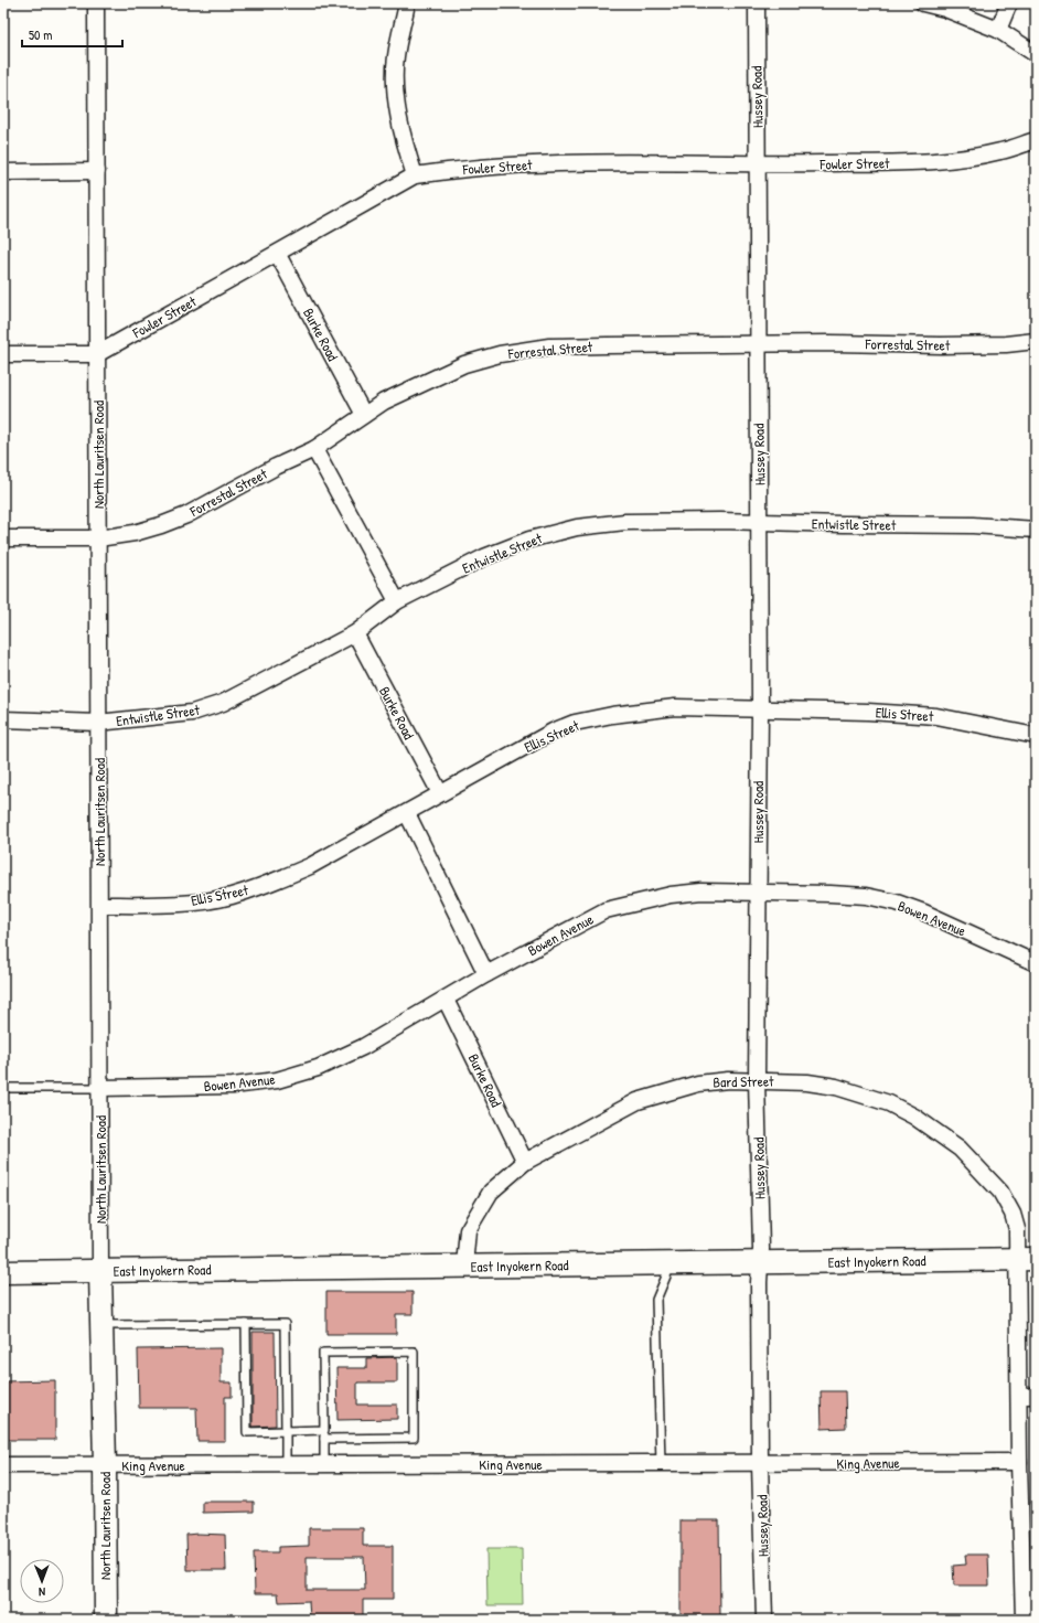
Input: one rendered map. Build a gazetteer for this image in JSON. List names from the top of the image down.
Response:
{
  "streets": {
    "street": [
      "Hussey Road",
      "Fowler Street",
      "Burke Road",
      "Forrestal Street",
      "North Lauritsen Road",
      "Entwistle Street",
      "Ellis Street",
      "Bowen Avenue",
      "Bard Street",
      "East Inyokern Road",
      "King Avenue"
    ]
  },
  "crossings": [
    ["Hussey Road", "Fowler Street"],
    ["Hussey Road", "Forrestal Street"],
    ["Hussey Road", "Entwistle Street"],
    ["Hussey Road", "Ellis Street"],
    ["Hussey Road", "Bowen Avenue"],
    ["Hussey Road", "Bard Street"],
    ["Hussey Road", "East Inyokern Road"],
    ["Hussey Road", "King Avenue"],
    ["Fowler Street", "Burke Road"],
    ["Fowler Street", "North Lauritsen Road"],
    ["Burke Road", "Forrestal Street"],
    ["Burke Road", "Entwistle Street"],
    ["Burke Road", "Ellis Street"],
    ["Burke Road", "Bowen Avenue"],
    ["Burke Road", "Bard Street"],
    ["Forrestal Street", "North Lauritsen Road"],
    ["North Lauritsen Road", "Entwistle Street"],
    ["North Lauritsen Road", "Ellis Street"],
    ["North Lauritsen Road", "Bowen Avenue"],
    ["North Lauritsen Road", "East Inyokern Road"],
    ["North Lauritsen Road", "King Avenue"],
    ["Bard Street", "East Inyokern Road"],
    ["Bard Street", "King Avenue"]
  ],
  "scale_bar": "50 m",
  "north": "bottom"
}
